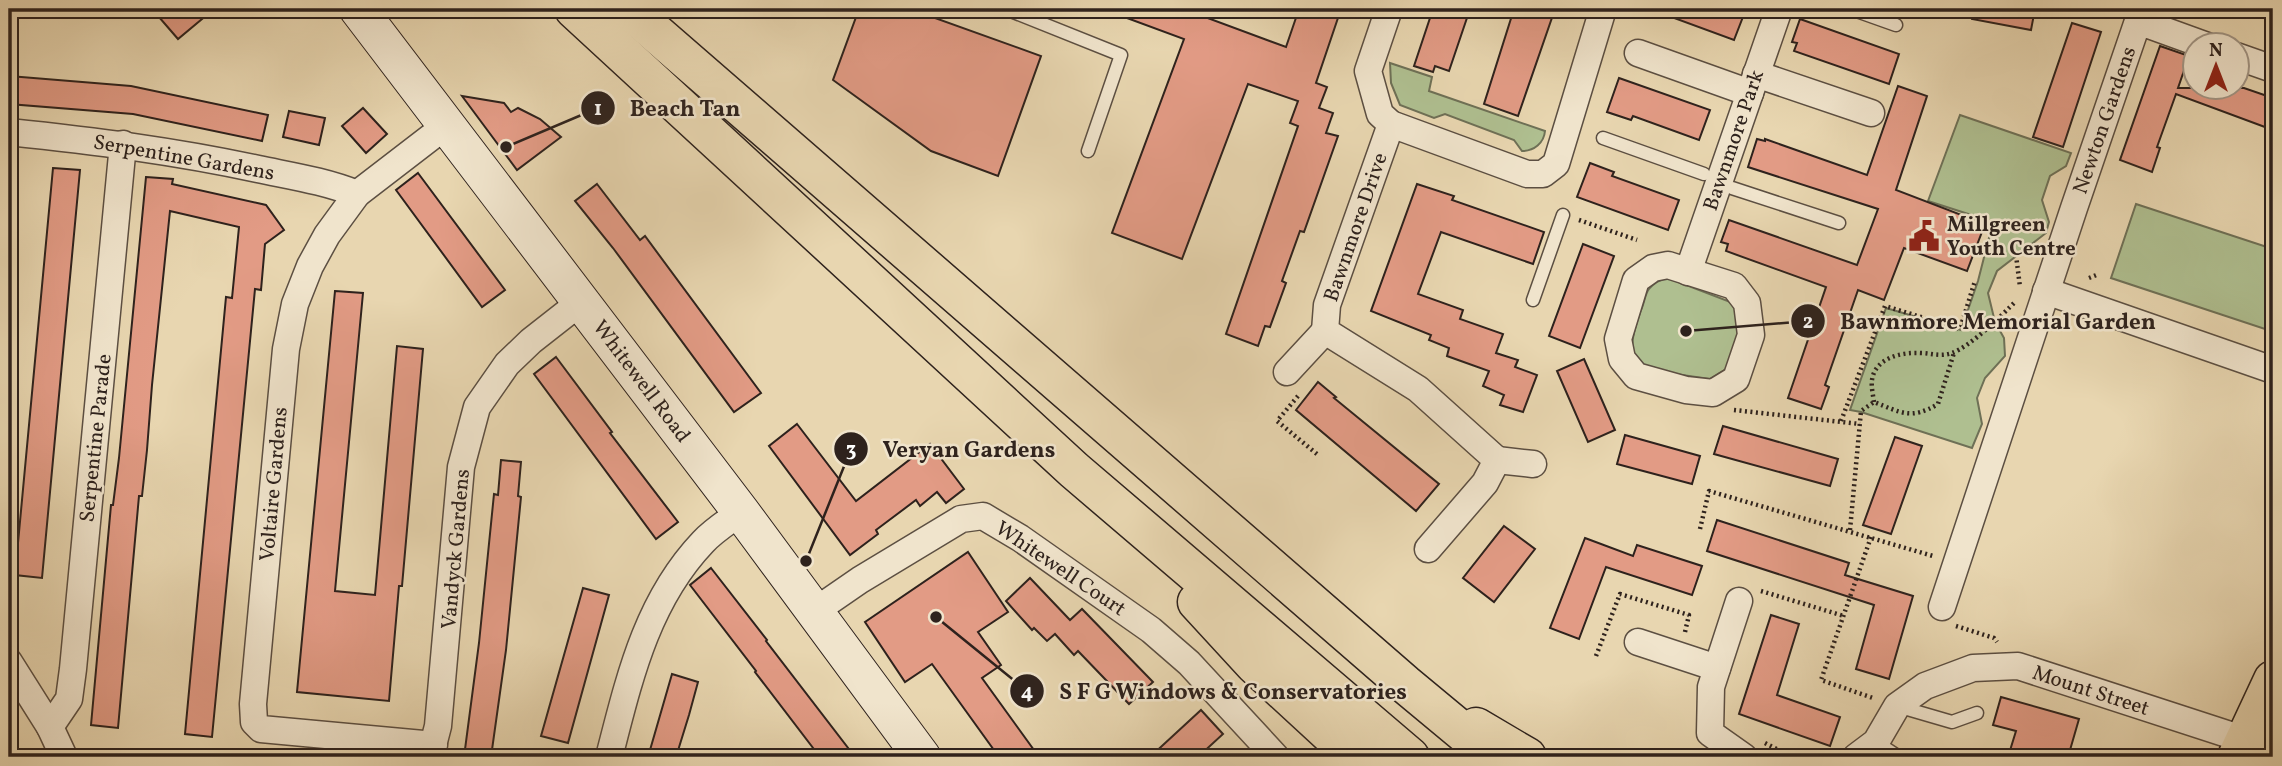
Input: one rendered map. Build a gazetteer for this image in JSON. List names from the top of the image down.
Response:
{
  "streets": {
    "street": [
      "Newton Gardens",
      "Bawnmore Park",
      "Serpentine Gardens",
      "Bawnmore Drive",
      "Whitewell Road",
      "Serpentine Parade",
      "Voltaire Gardens",
      "Vandyck Gardens",
      "Whitewell Court",
      "Mount Street"
    ]
  },
  "crossings": [
    ["Serpentine Gardens", "Serpentine Parade"],
    ["Serpentine Gardens", "Voltaire Gardens"],
    ["Whitewell Road", "Voltaire Gardens"],
    ["Whitewell Road", "Vandyck Gardens"],
    ["Whitewell Road", "Whitewell Court"],
    ["Voltaire Gardens", "Vandyck Gardens"]
  ],
  "places": {
    "other": [
      "Beach Tan",
      "Bawnmore Memorial Garden",
      "Veryan Gardens",
      "S F G Windows & Conservatories"
    ],
    "public building": ["Millgreen Youth Centre"]
  },
  "north": "top"
}
